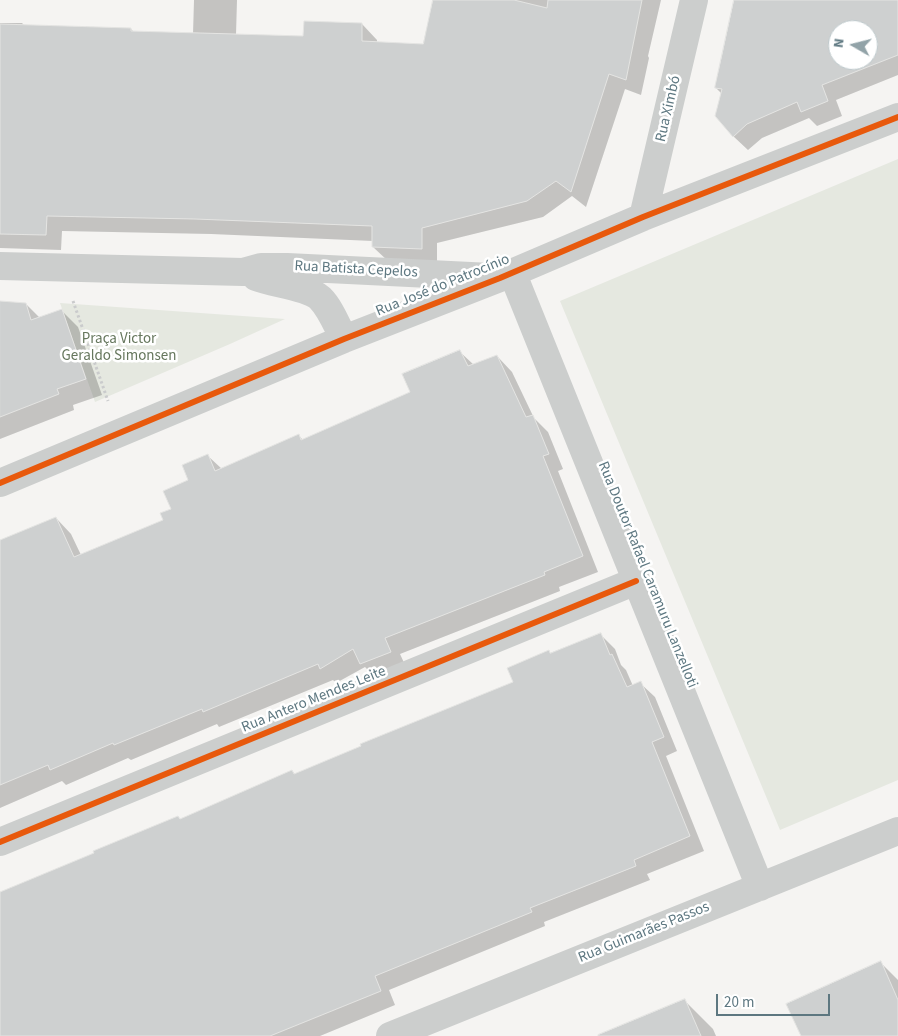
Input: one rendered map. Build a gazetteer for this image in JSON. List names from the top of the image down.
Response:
{
  "streets": {
    "street": [
      "Rua Ximbó",
      "Rua Batista Cepelos",
      "Rua José do Patrocínio",
      "Rua Doutor Rafael Caramuru Lanzelloti",
      "Rua Antero Mendes Leite",
      "Rua Guimarães Passos"
    ]
  },
  "crossings": [
    ["Rua Ximbó", "Rua José do Patrocínio"],
    ["Rua Batista Cepelos", "Rua José do Patrocínio"],
    ["Rua Batista Cepelos", "Rua Doutor Rafael Caramuru Lanzelloti"],
    ["Rua José do Patrocínio", "Rua Doutor Rafael Caramuru Lanzelloti"],
    ["Rua Doutor Rafael Caramuru Lanzelloti", "Rua Antero Mendes Leite"],
    ["Rua Doutor Rafael Caramuru Lanzelloti", "Rua Guimarães Passos"]
  ],
  "parks": ["Praça Victor Geraldo Simonsen"],
  "scale_bar": "20 m",
  "north": "left"
}
